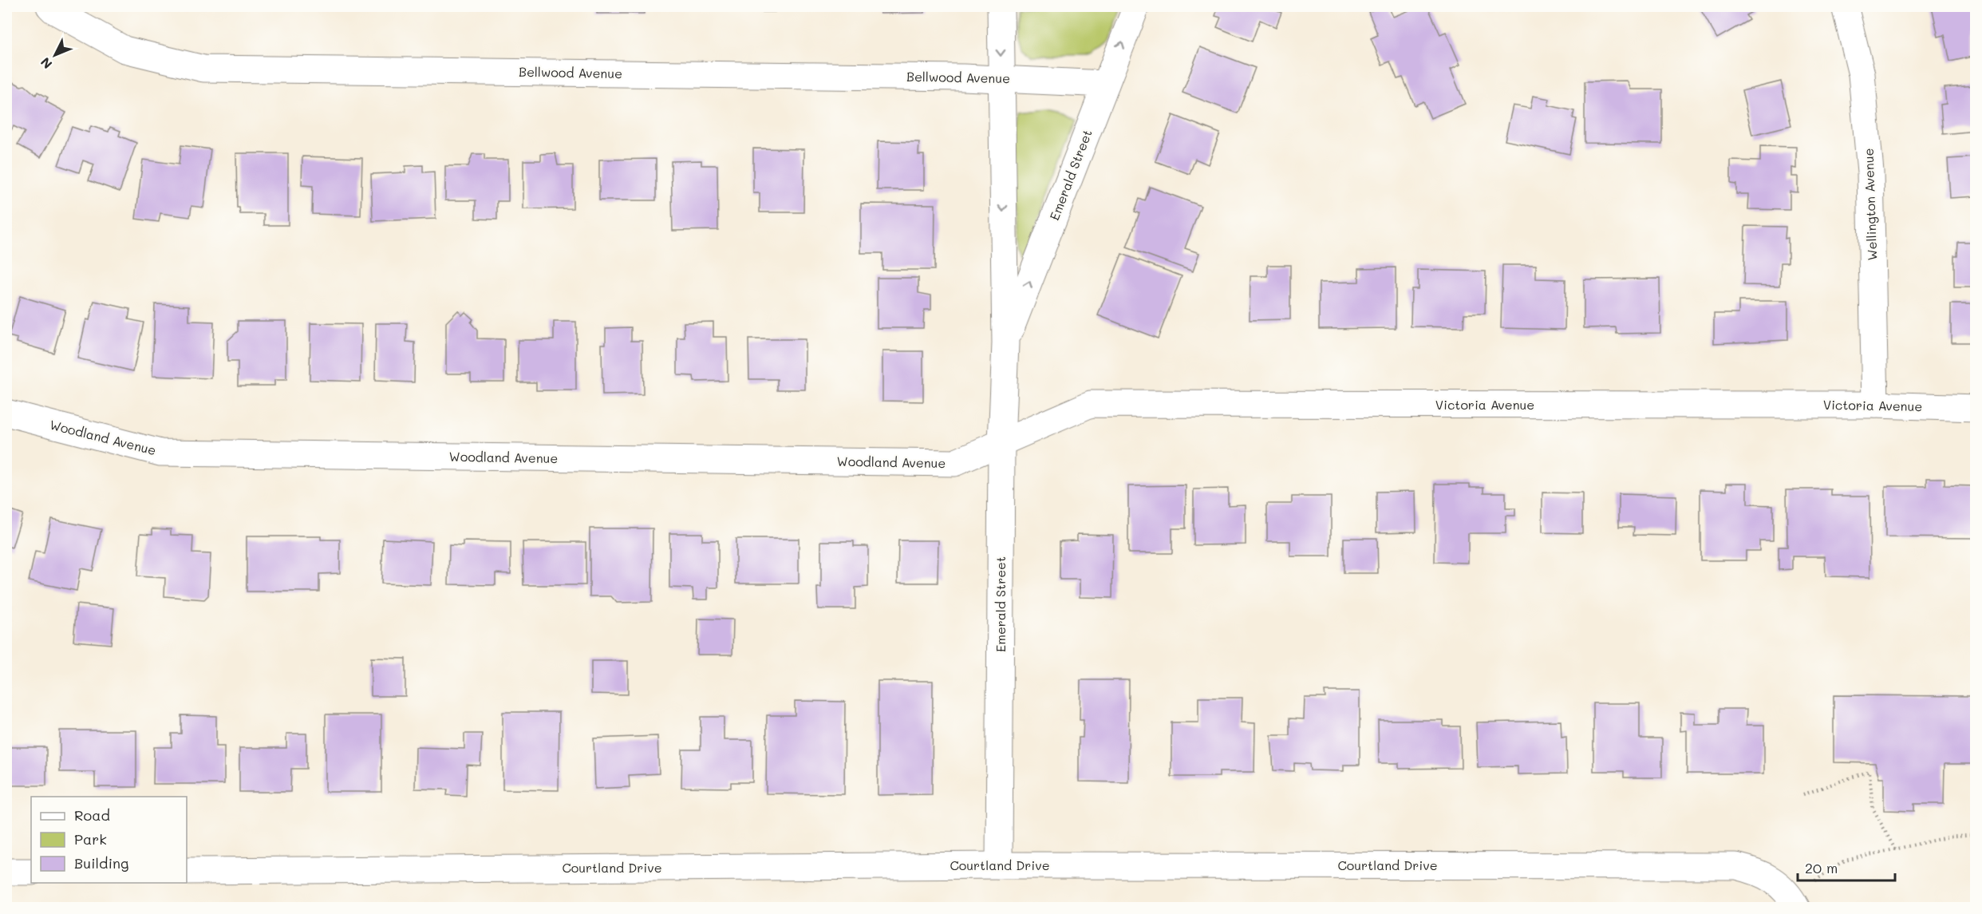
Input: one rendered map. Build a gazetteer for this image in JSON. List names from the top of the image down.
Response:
{
  "streets": {
    "street": [
      "Bellwood Avenue",
      "Emerald Street",
      "Wellington Avenue",
      "Victoria Avenue",
      "Woodland Avenue",
      "Courtland Drive"
    ]
  },
  "crossings": [
    ["Bellwood Avenue", "Emerald Street"],
    ["Emerald Street", "Victoria Avenue"],
    ["Emerald Street", "Woodland Avenue"],
    ["Emerald Street", "Courtland Drive"],
    ["Wellington Avenue", "Victoria Avenue"],
    ["Victoria Avenue", "Woodland Avenue"]
  ],
  "legend": ["Road", "Park", "Building"],
  "scale_bar": "20 m",
  "north": "bottom left"
}
